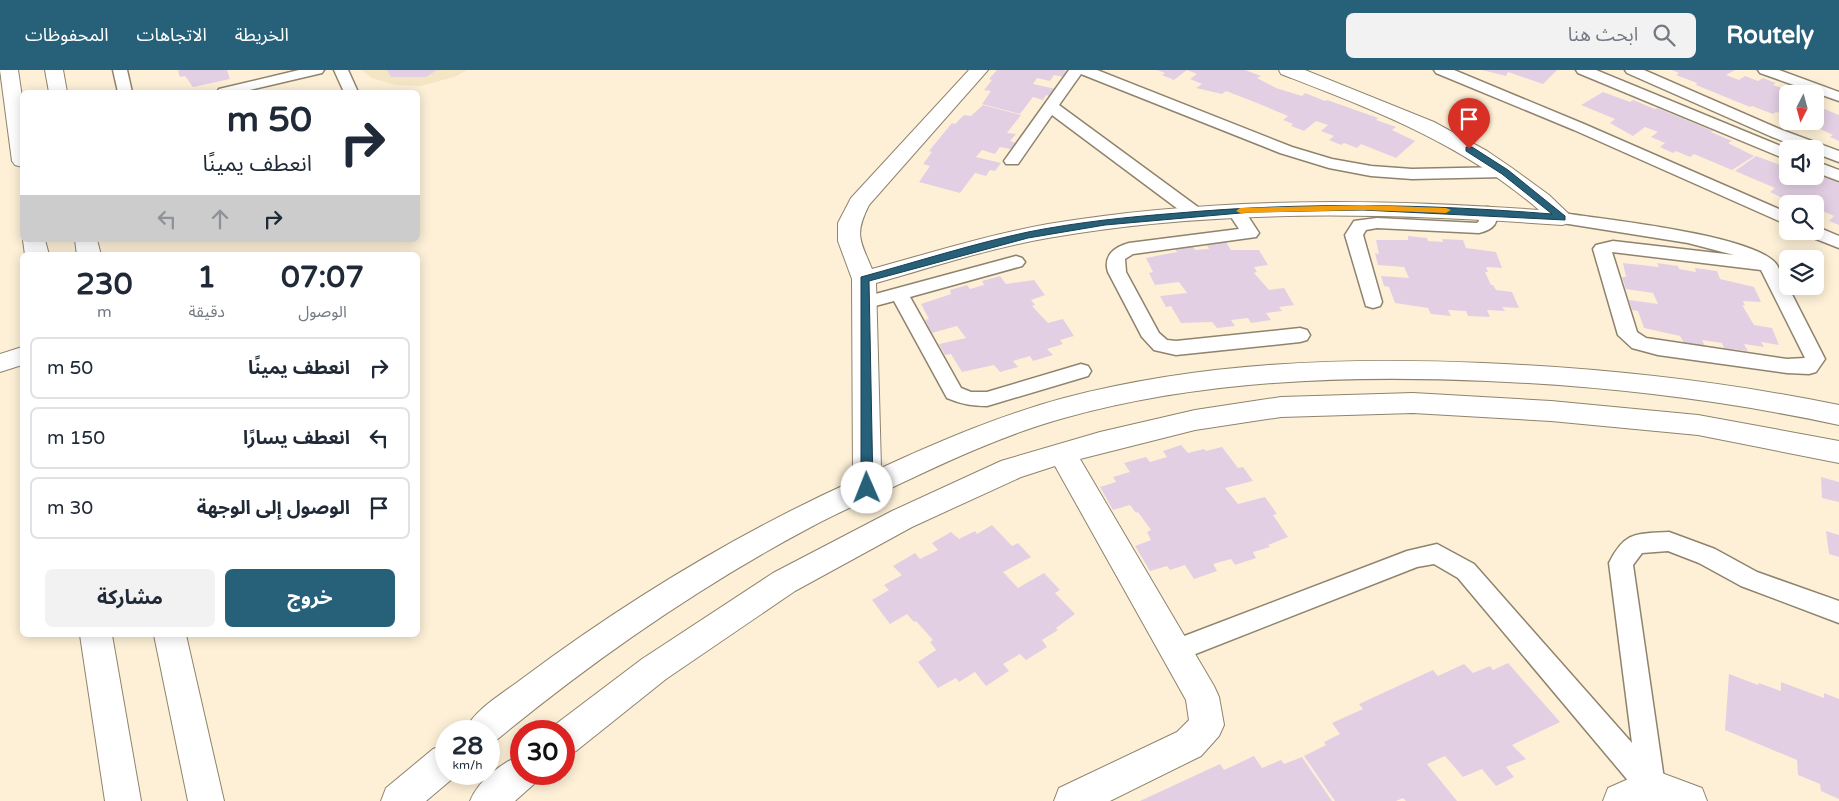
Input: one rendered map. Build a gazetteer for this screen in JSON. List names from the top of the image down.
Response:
{
  "north": "bottom",
  "page": {
    "header": "Routely",
    "search": "ابحث هنا",
    "nav": ["الخريطة", "الاتجاهات", "المحفوظات"],
    "turn": ["50 m", "انعطف يمينًا"],
    "eta": [
      "07:07",
      "الوصول",
      "1",
      "دقيقة",
      "230",
      "m"
    ],
    "list": [
      {
        "name": "انعطف يمينًا",
        "value": "50 m"
      },
      {
        "name": "انعطف يسارًا",
        "value": "150 m"
      },
      {
        "name": "الوصول إلى الوجهة",
        "value": "30 m"
      }
    ],
    "buttons": ["خروج", "مشاركة"],
    "speed": "28 km/h",
    "limit": "30"
  }
}
